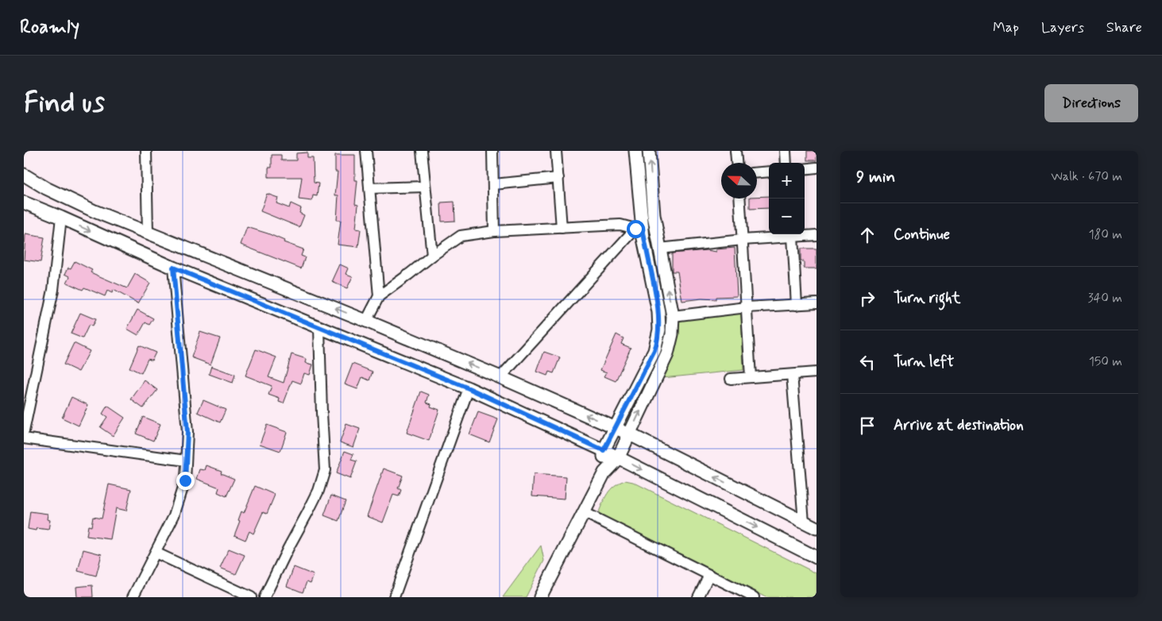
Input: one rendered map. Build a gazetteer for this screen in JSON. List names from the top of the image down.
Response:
{
  "north": "left",
  "page": {
    "header": "Roamly",
    "nav": ["Map", "Layers", "Share"],
    "buttons": "Directions",
    "title": "Find us",
    "heading": ["9 min", "Walk · 670 m"],
    "map_buttons": ["+", "−"],
    "list": [
      ["Continue", "180 m"],
      ["Turn right", "340 m"],
      ["Turn left", "150 m"],
      "Arrive at destination"
    ]
  }
}
